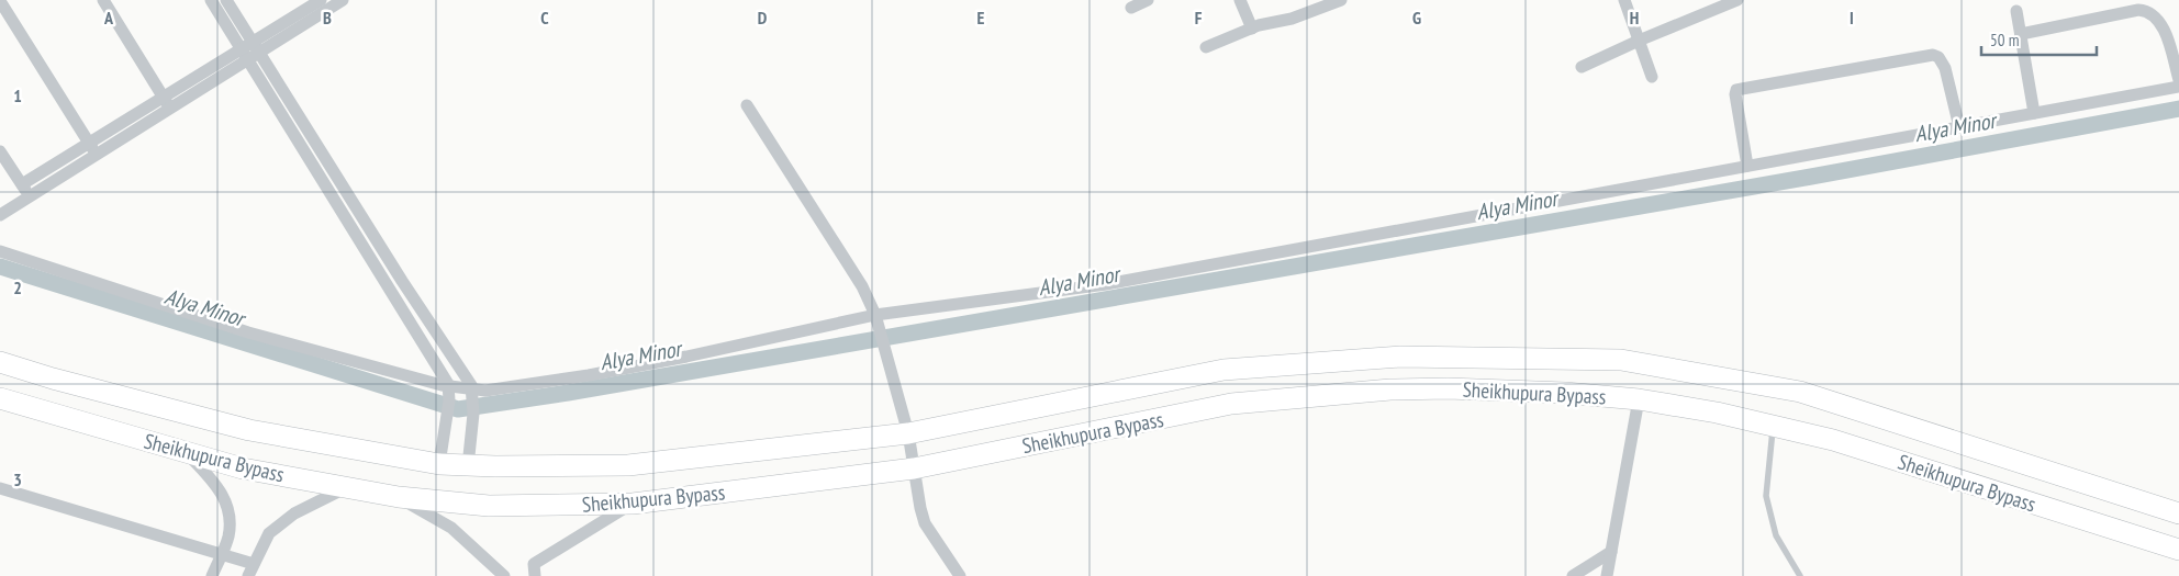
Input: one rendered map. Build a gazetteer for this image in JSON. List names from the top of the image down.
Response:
{
  "streets": {
    "highway": ["Sheikhupura Bypass"]
  },
  "water": ["Alya Minor"],
  "scale_bar": "50 m",
  "grid": {
    "columns": [
      "A",
      "B",
      "C",
      "D",
      "E",
      "F",
      "G",
      "H",
      "I"
    ],
    "rows": ["1", "2", "3"]
  }
}
